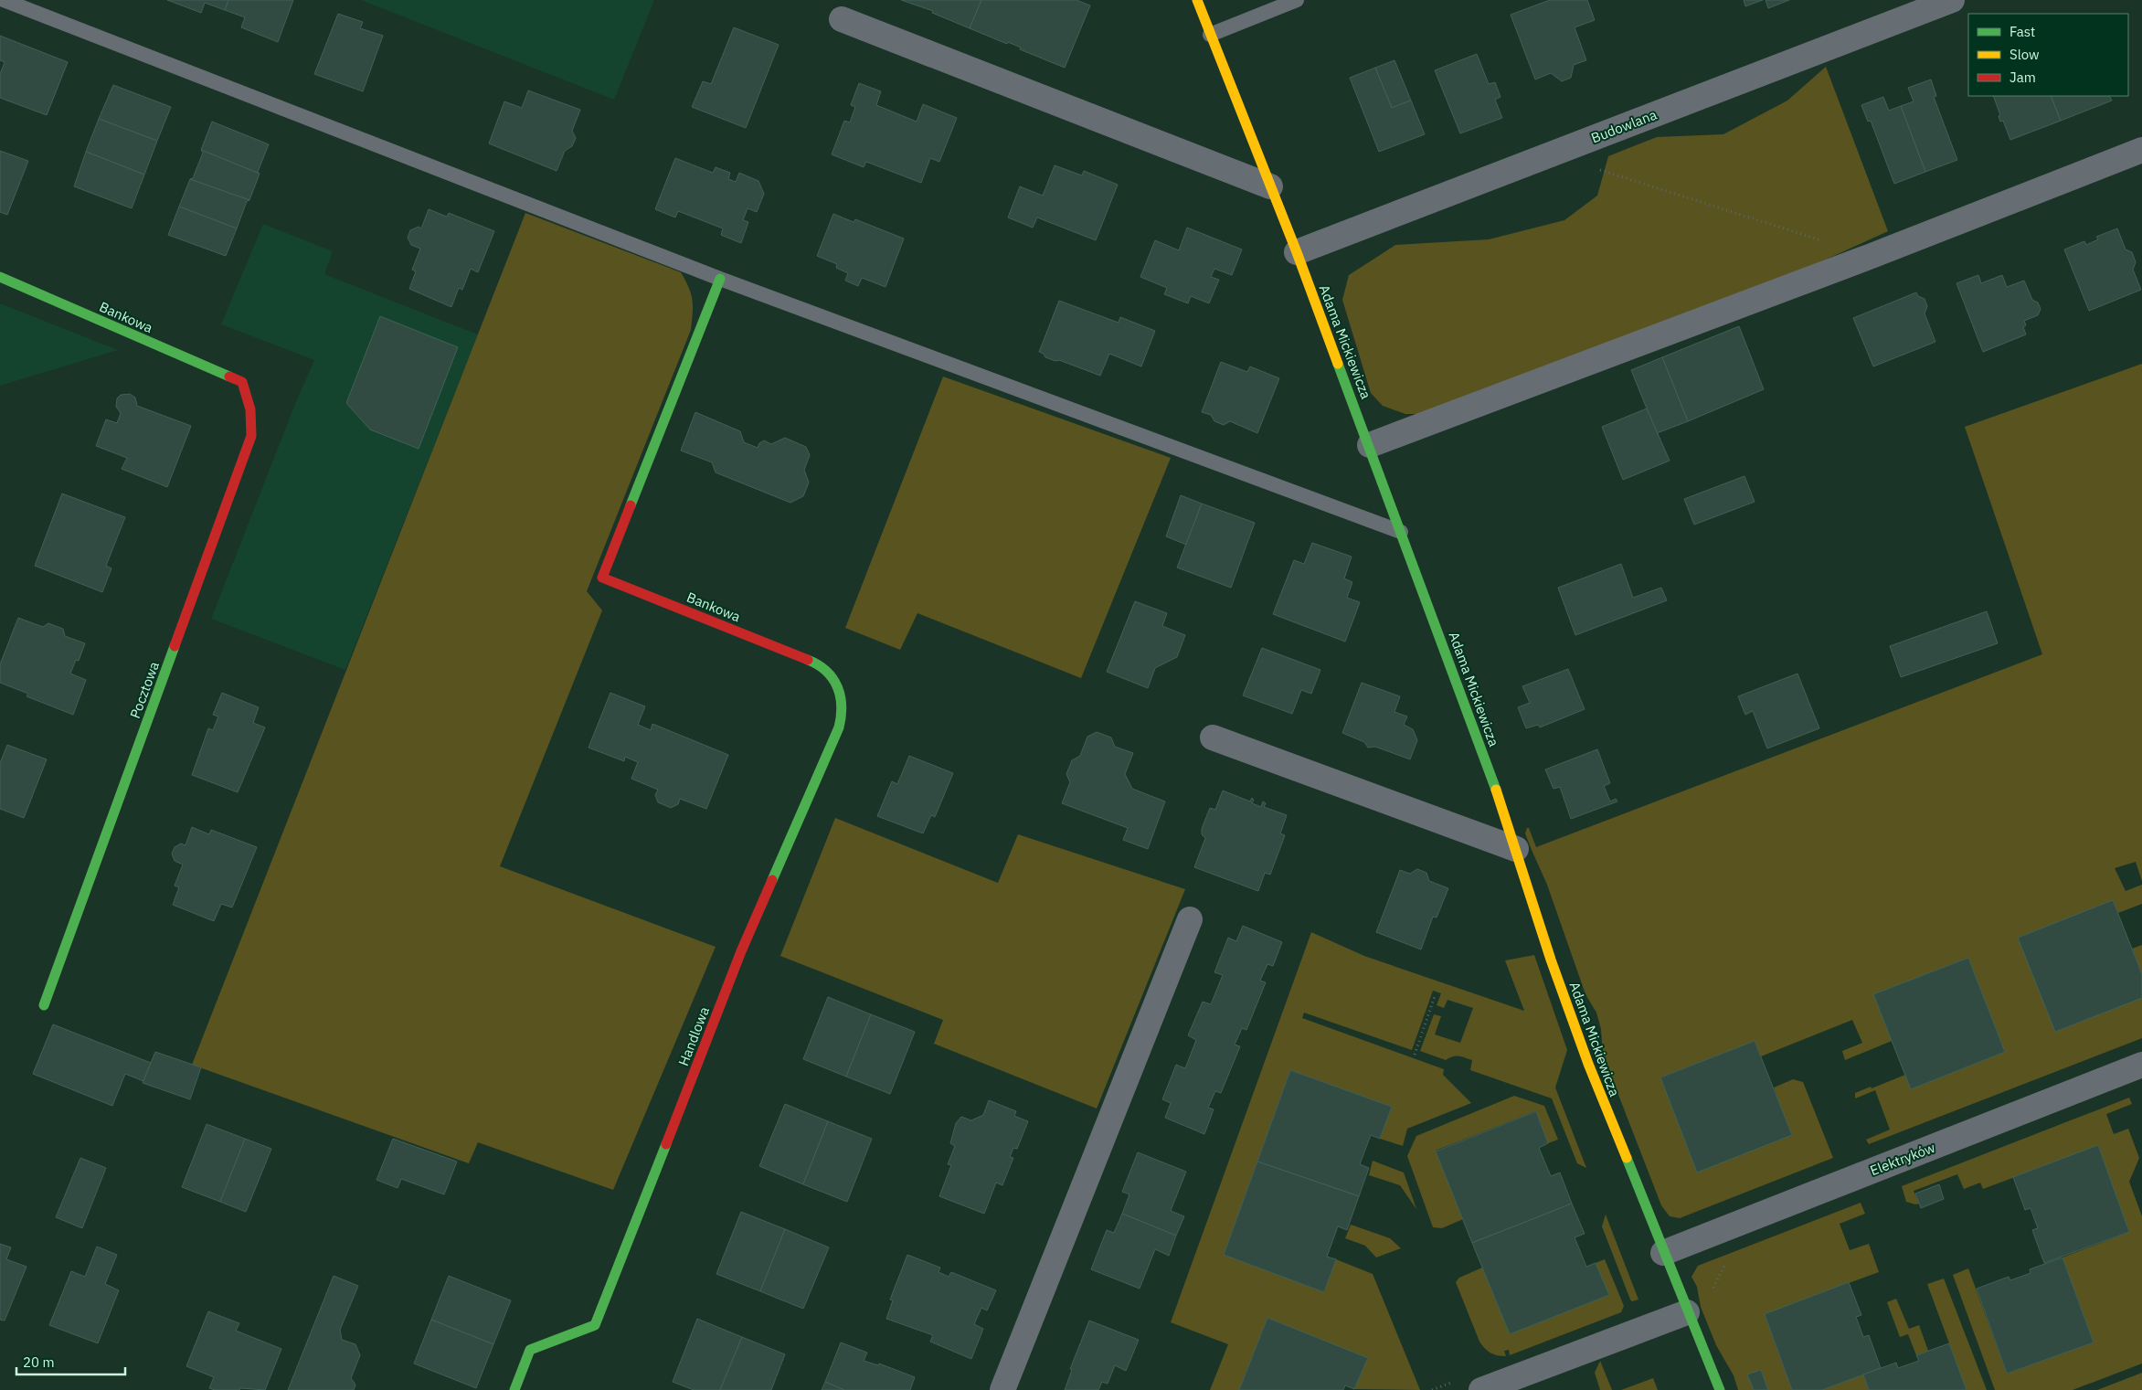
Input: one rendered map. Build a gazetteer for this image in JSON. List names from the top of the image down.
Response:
{
  "streets": {
    "street": [
      "Budowlana",
      "Bankowa",
      "Adama Mickiewicza",
      "Pocztowa",
      "Handlowa",
      "Elektryków"
    ]
  },
  "crossings": [
    ["Budowlana", "Adama Mickiewicza"],
    ["Bankowa", "Pocztowa"],
    ["Bankowa", "Handlowa"],
    ["Adama Mickiewicza", "Elektryków"]
  ],
  "legend": ["Fast", "Slow", "Jam"],
  "scale_bar": "20 m"
}
